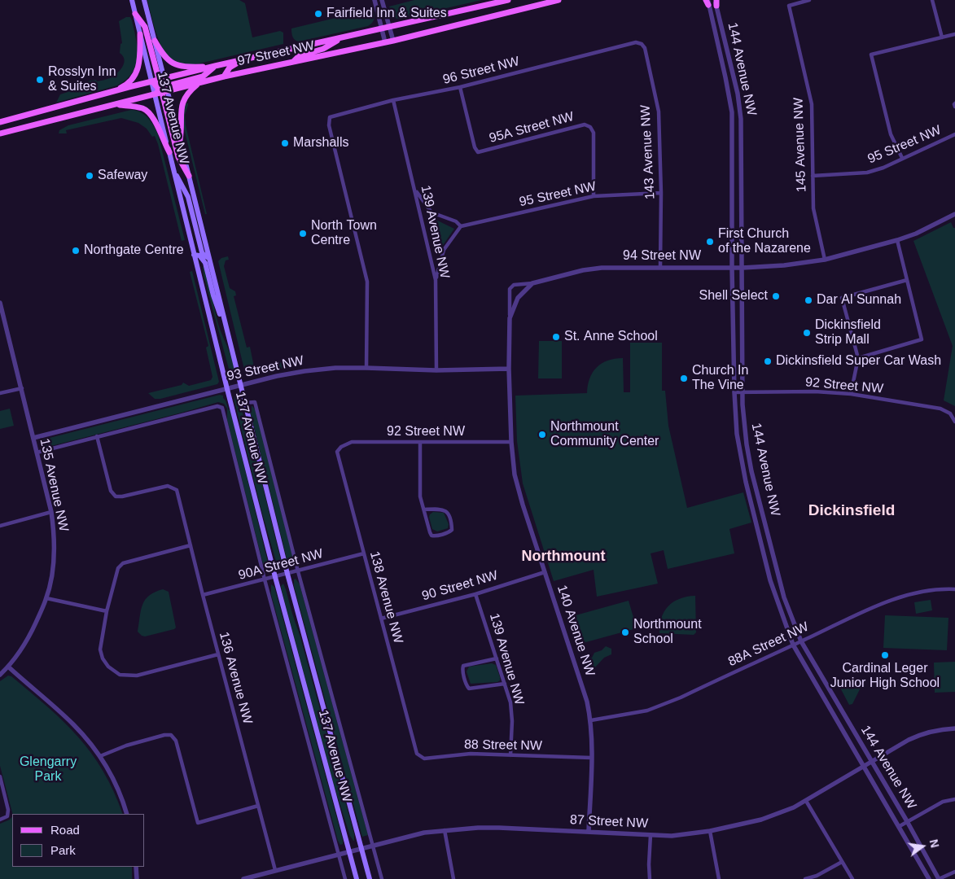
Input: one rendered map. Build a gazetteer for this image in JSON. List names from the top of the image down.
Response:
{
  "streets": {
    "main road": ["97 Street NW", "137 Avenue NW"],
    "street": [
      "144 Avenue NW",
      "96 Street NW",
      "95A Street NW",
      "145 Avenue NW",
      "95 Street NW",
      "143 Avenue NW",
      "139 Avenue NW",
      "94 Street NW",
      "93 Street NW",
      "92 Street NW",
      "135 Avenue NW",
      "90A Street NW",
      "90 Street NW",
      "138 Avenue NW",
      "140 Avenue NW",
      "88A Street NW",
      "136 Avenue NW",
      "88 Street NW",
      "87 Street NW"
    ]
  },
  "crossings": [
    ["97 Street NW", "137 Avenue NW"],
    ["144 Avenue NW", "94 Street NW"],
    ["144 Avenue NW", "92 Street NW"],
    ["144 Avenue NW", "88A Street NW"],
    ["144 Avenue NW", "87 Street NW"],
    ["96 Street NW", "95A Street NW"],
    ["96 Street NW", "143 Avenue NW"],
    ["96 Street NW", "139 Avenue NW"],
    ["96 Street NW", "93 Street NW"],
    ["137 Avenue NW", "93 Street NW"],
    ["137 Avenue NW", "90A Street NW"],
    ["137 Avenue NW", "136 Avenue NW"],
    ["137 Avenue NW", "87 Street NW"],
    ["95A Street NW", "95 Street NW"],
    ["145 Avenue NW", "95 Street NW"],
    ["145 Avenue NW", "94 Street NW"],
    ["95 Street NW", "143 Avenue NW"],
    ["143 Avenue NW", "94 Street NW"],
    ["139 Avenue NW", "93 Street NW"],
    ["139 Avenue NW", "90 Street NW"],
    ["139 Avenue NW", "88 Street NW"],
    ["94 Street NW", "140 Avenue NW"],
    ["93 Street NW", "135 Avenue NW"],
    ["93 Street NW", "140 Avenue NW"],
    ["92 Street NW", "138 Avenue NW"],
    ["92 Street NW", "140 Avenue NW"],
    ["90A Street NW", "138 Avenue NW"],
    ["90A Street NW", "136 Avenue NW"],
    ["90 Street NW", "138 Avenue NW"],
    ["90 Street NW", "140 Avenue NW"],
    ["138 Avenue NW", "88 Street NW"],
    ["140 Avenue NW", "88A Street NW"],
    ["140 Avenue NW", "88 Street NW"],
    ["140 Avenue NW", "87 Street NW"],
    ["136 Avenue NW", "87 Street NW"]
  ],
  "districts": ["Dickinsfield", "Northmount"],
  "parks": ["Glengarry Park"],
  "places": [
    "Fairfield Inn & Suites",
    "Rosslyn Inn & Suites",
    "Marshalls",
    "Safeway",
    "North Town Centre",
    "First Church of the Nazarene",
    "Northgate Centre",
    "Shell Select",
    "Dar Al Sunnah",
    "Dickinsfield Strip Mall",
    "St. Anne School",
    "Dickinsfield Super Car Wash",
    "Church In The Vine",
    "Northmount Community Center",
    "Northmount School",
    "Cardinal Leger Junior High School"
  ],
  "legend": ["Road", "Park"],
  "north": "right"
}
